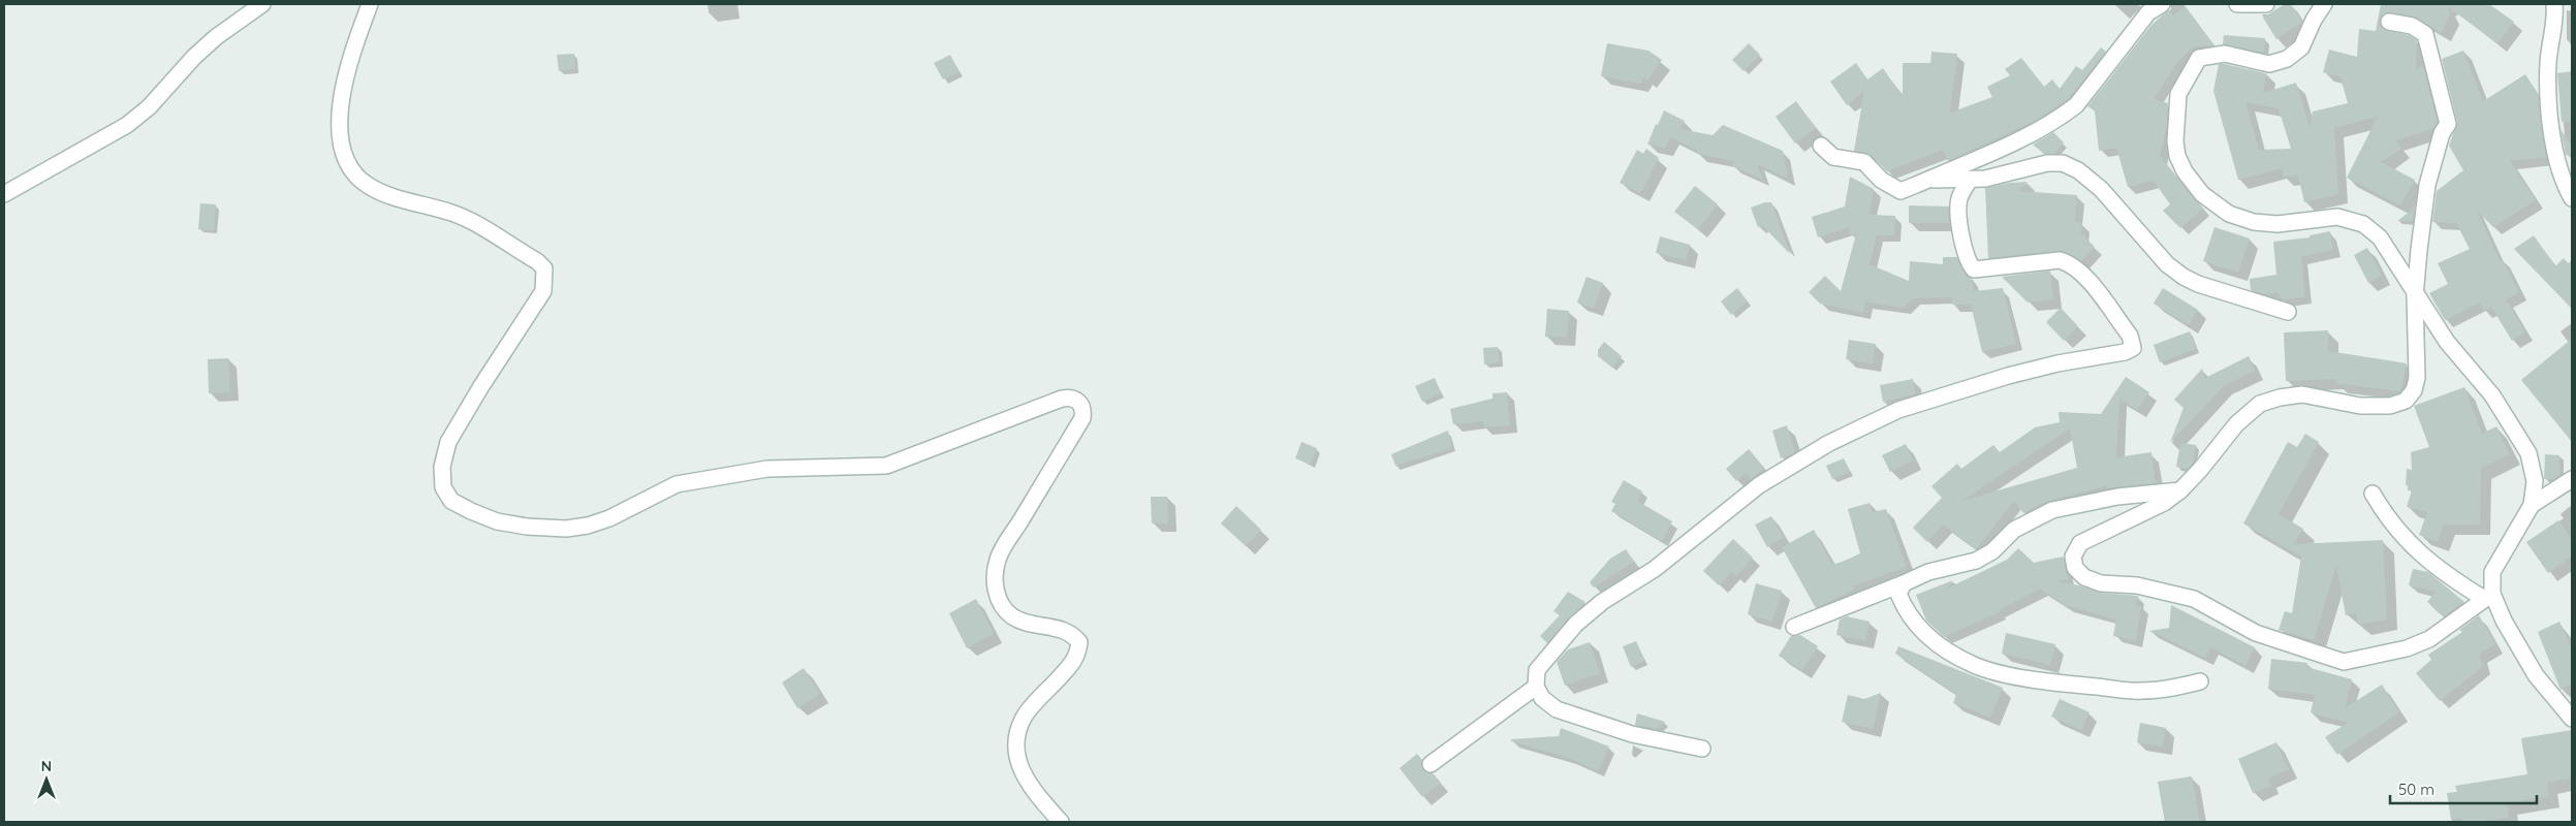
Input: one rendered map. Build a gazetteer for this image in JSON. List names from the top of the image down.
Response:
{
  "scale_bar": "50 m",
  "north": "top"
}
